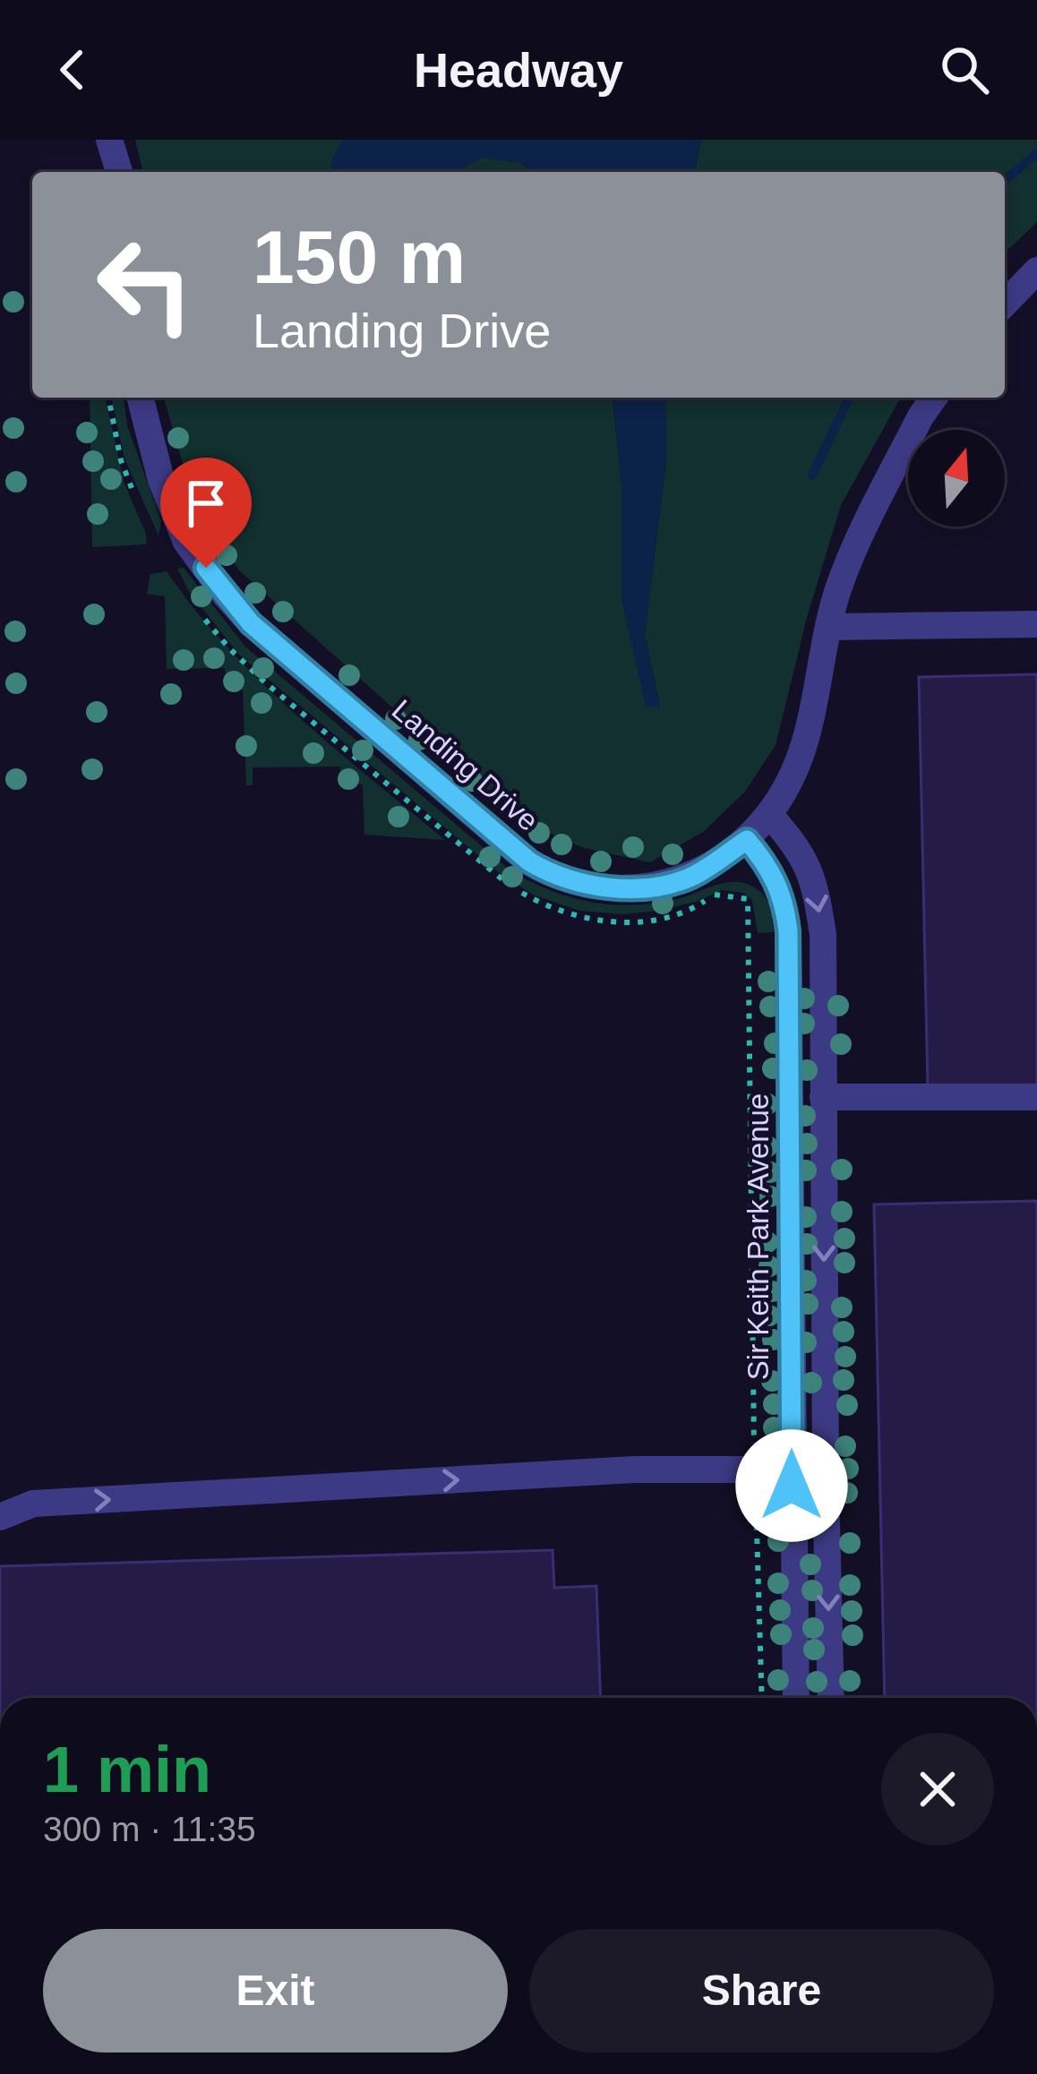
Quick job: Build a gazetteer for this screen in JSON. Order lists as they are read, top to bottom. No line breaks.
{"streets":{"street":["Landing Drive","Sir Keith Park Avenue"]},"crossings":[["Landing Drive","Sir Keith Park Avenue"]],"north":"top","page":{"header":"Headway","turn":["150 m","Landing Drive"],"heading":["1 min","300 m · 11:35"],"buttons":["Exit","Share"]}}
